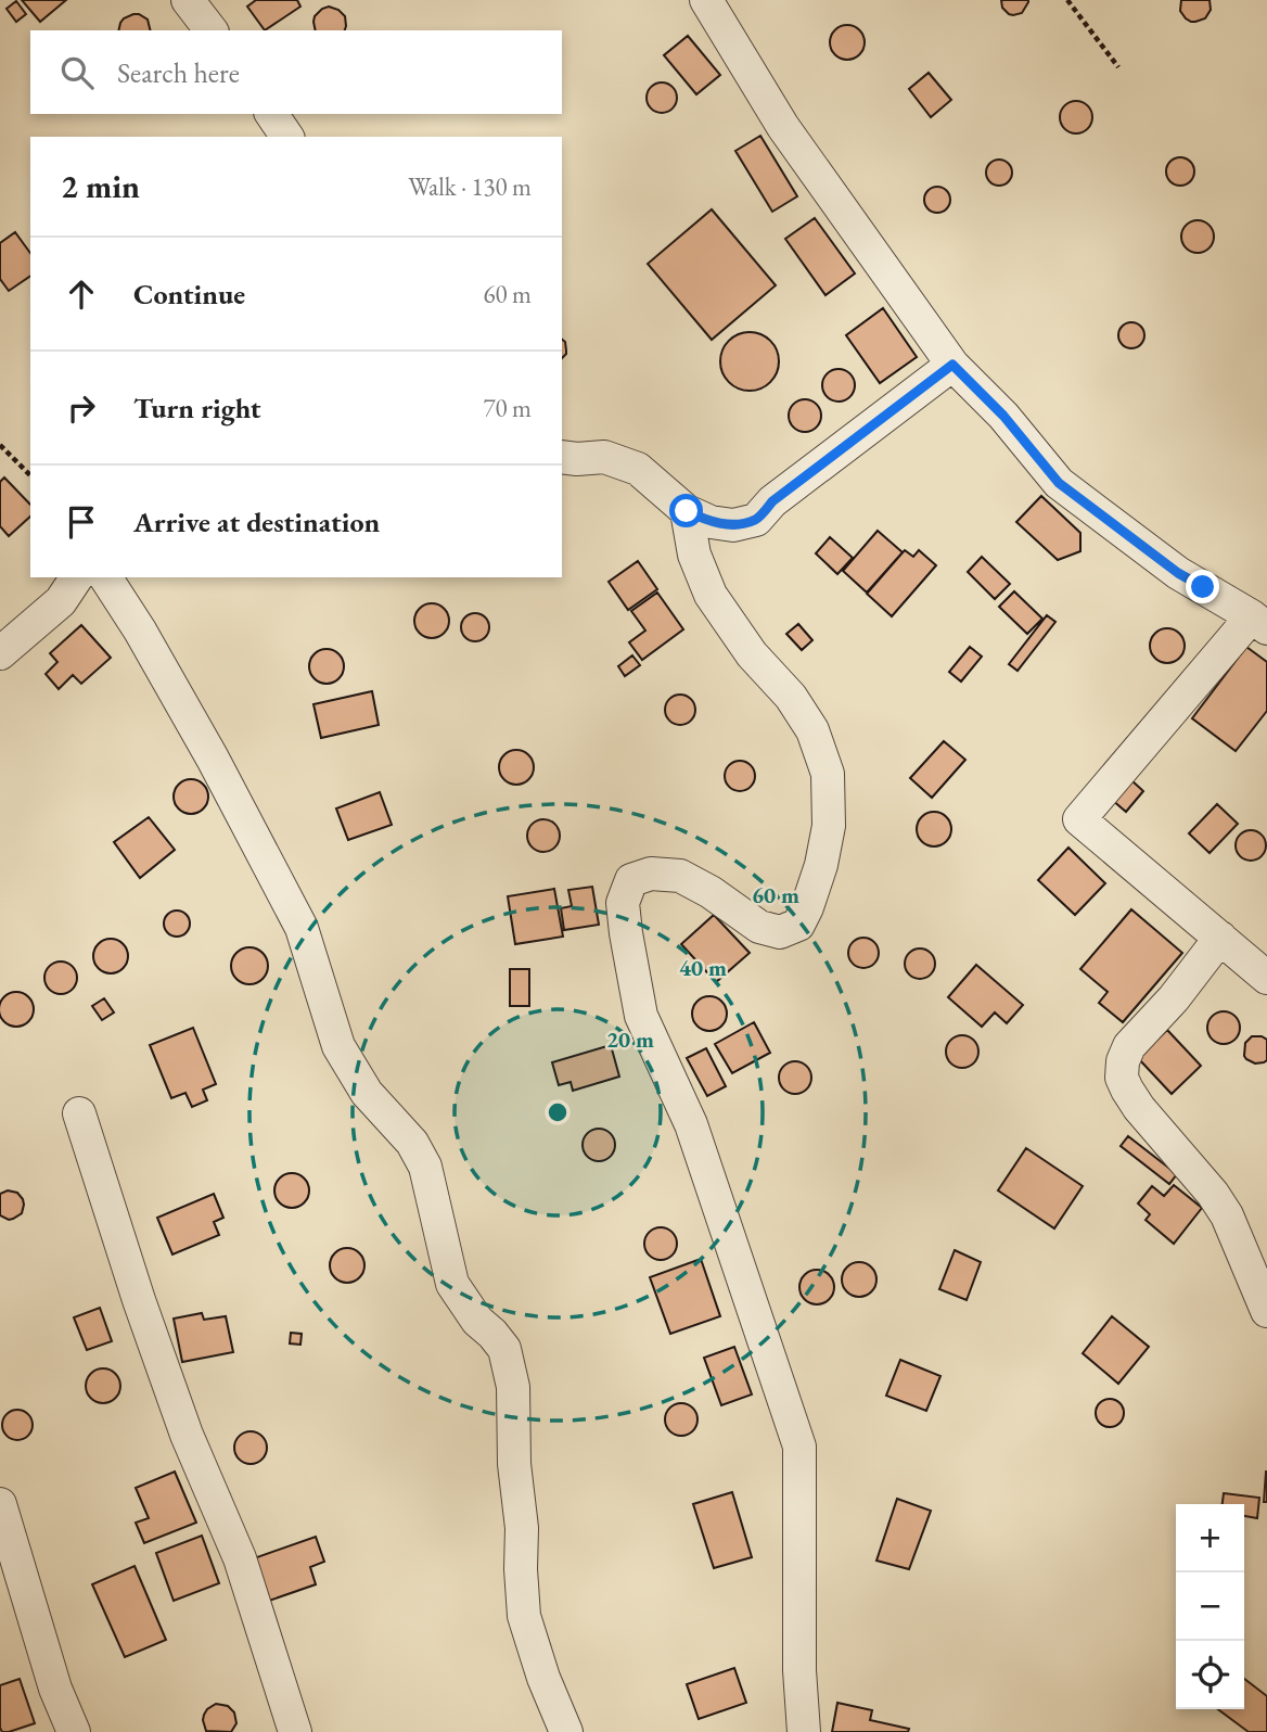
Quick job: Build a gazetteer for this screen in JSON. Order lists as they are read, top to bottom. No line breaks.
{"page":{"search":"Search here","heading":["2 min","Walk · 130 m"],"list":[["Continue","60 m"],["Turn right","70 m"],"Arrive at destination"],"map_buttons":["+","−"]},"rings":["60 m","40 m","20 m"]}
